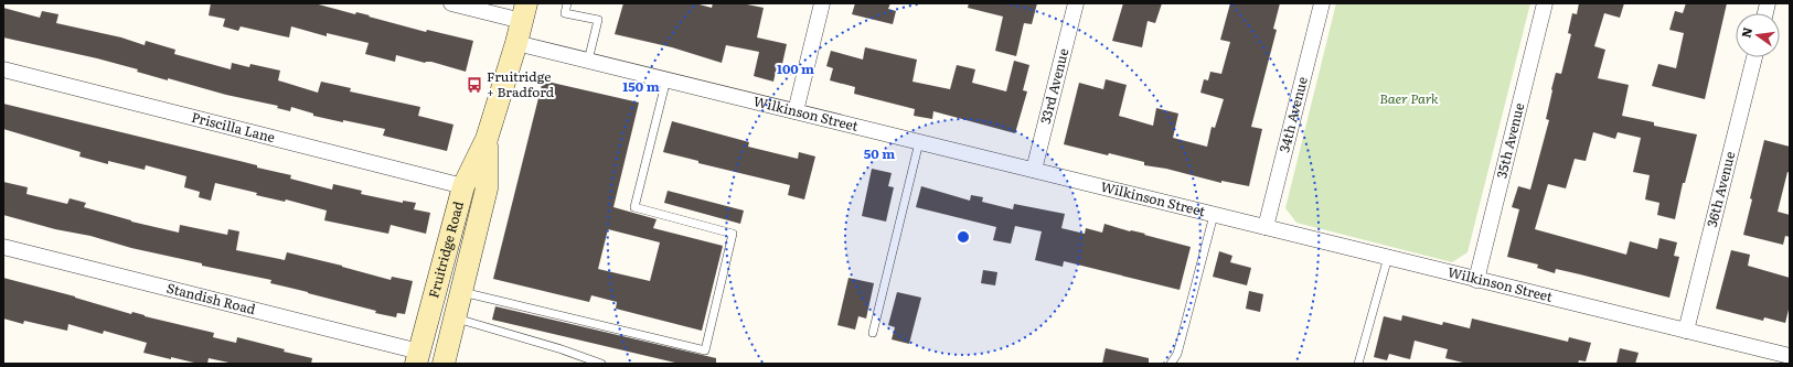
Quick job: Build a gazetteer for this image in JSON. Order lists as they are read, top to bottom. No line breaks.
{"streets":{"main road":["Fruitridge Road"],"street":["33rd Avenue","Wilkinson Street","34th Avenue","Priscilla Lane","35th Avenue","36th Avenue","Standish Road"]},"crossings":[["33rd Avenue","Wilkinson Street"],["Wilkinson Street","34th Avenue"],["Wilkinson Street","35th Avenue"],["Wilkinson Street","36th Avenue"],["Wilkinson Street","Fruitridge Road"],["Priscilla Lane","Fruitridge Road"],["Fruitridge Road","Standish Road"]],"parks":["Baer Park"],"places":{"bus stop":["Fruitridge + Bradford"]},"north":"left","rings":["100 m","150 m","50 m"]}
